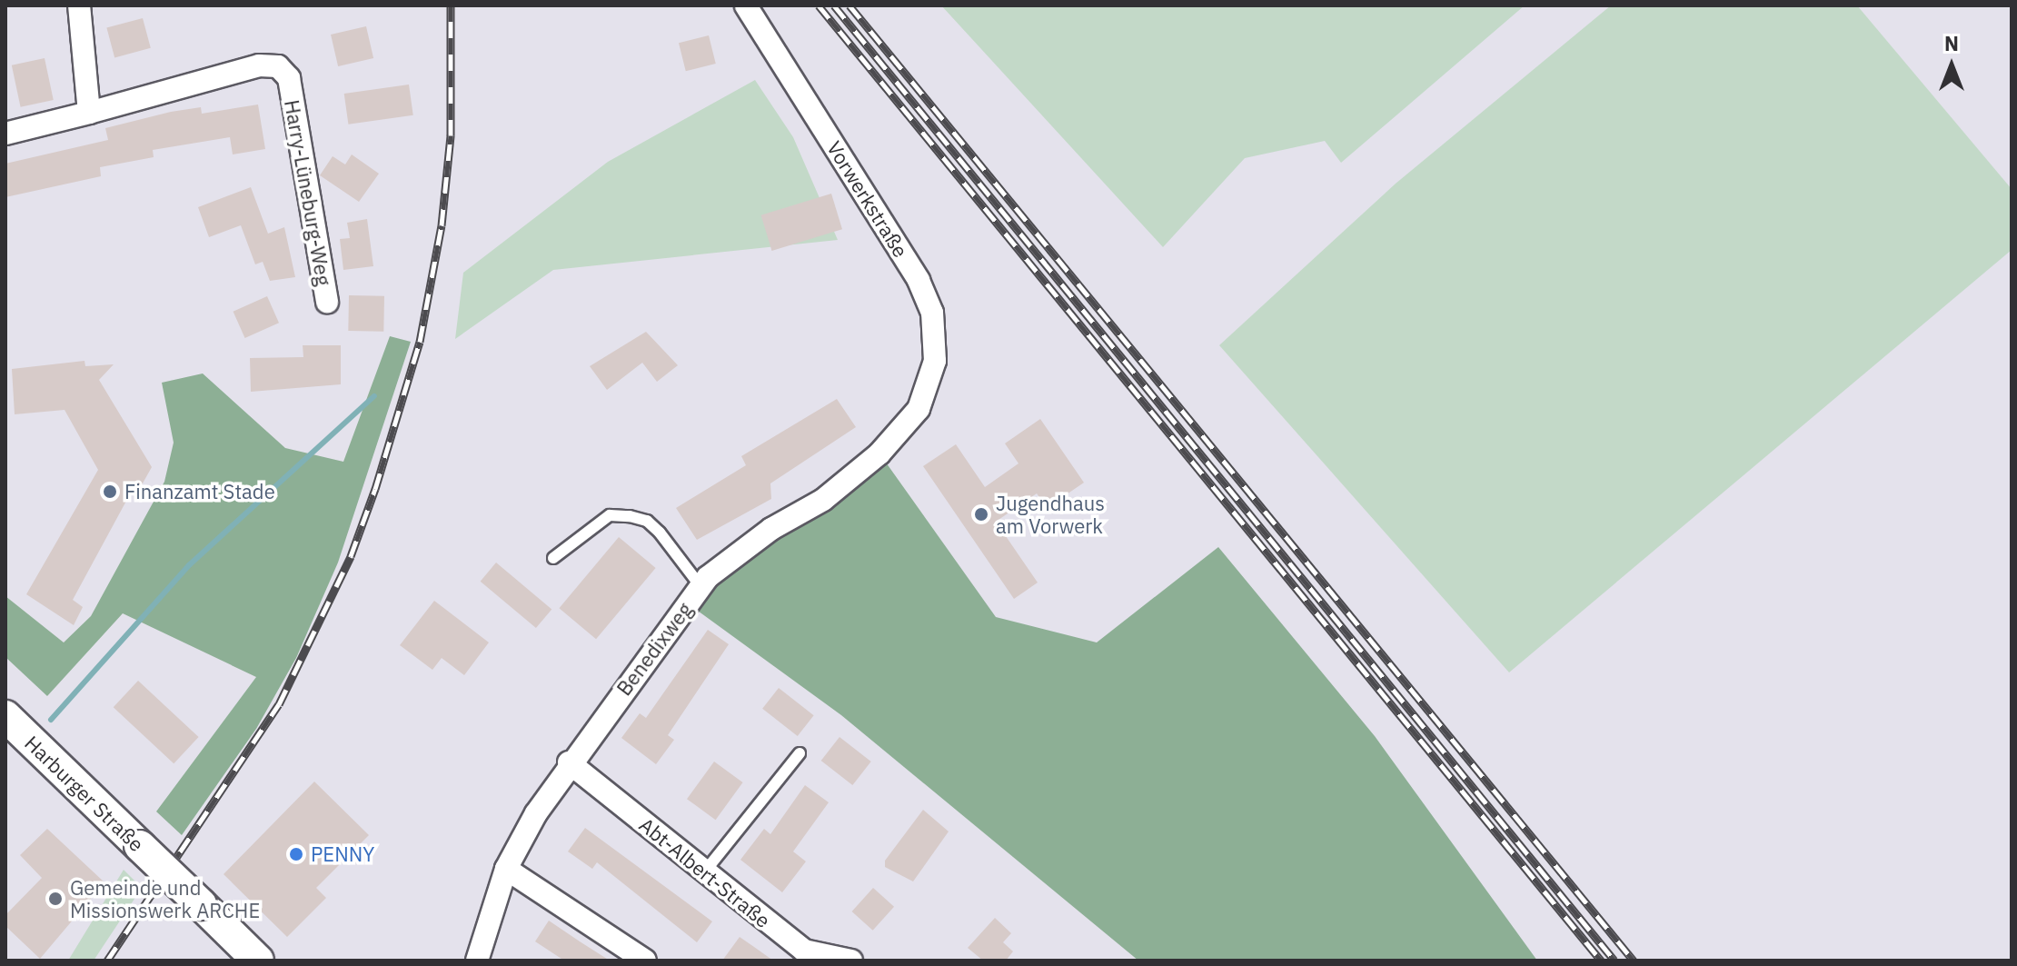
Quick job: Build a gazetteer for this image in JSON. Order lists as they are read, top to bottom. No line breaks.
{"streets":{"main road":["Harburger Straße"],"street":["Harry-Lüneburg-Weg","Vorwerkstraße","Benedixweg","Abt-Albert-Straße"]},"crossings":[["Vorwerkstraße","Benedixweg"],["Benedixweg","Abt-Albert-Straße"]],"places":["Finanzamt Stade","Jugendhaus am Vorwerk","PENNY","Gemeinde und Missionswerk ARCHE"],"north":"top"}
